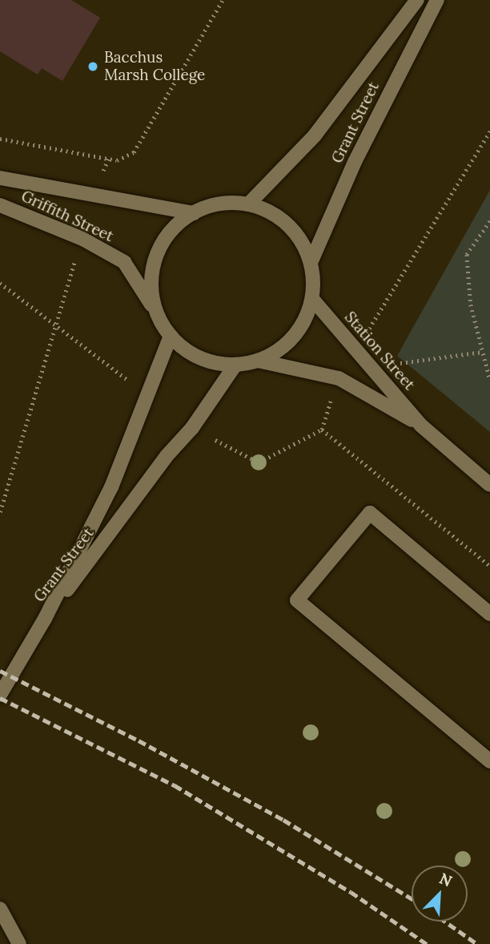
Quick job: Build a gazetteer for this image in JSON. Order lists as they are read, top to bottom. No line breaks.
{"streets":{"main road":["Grant Street","Griffith Street","Station Street"]},"crossings":[["Grant Street","Griffith Street"],["Grant Street","Station Street"],["Griffith Street","Station Street"]],"places":["Bacchus Marsh College"],"north":"top right"}
